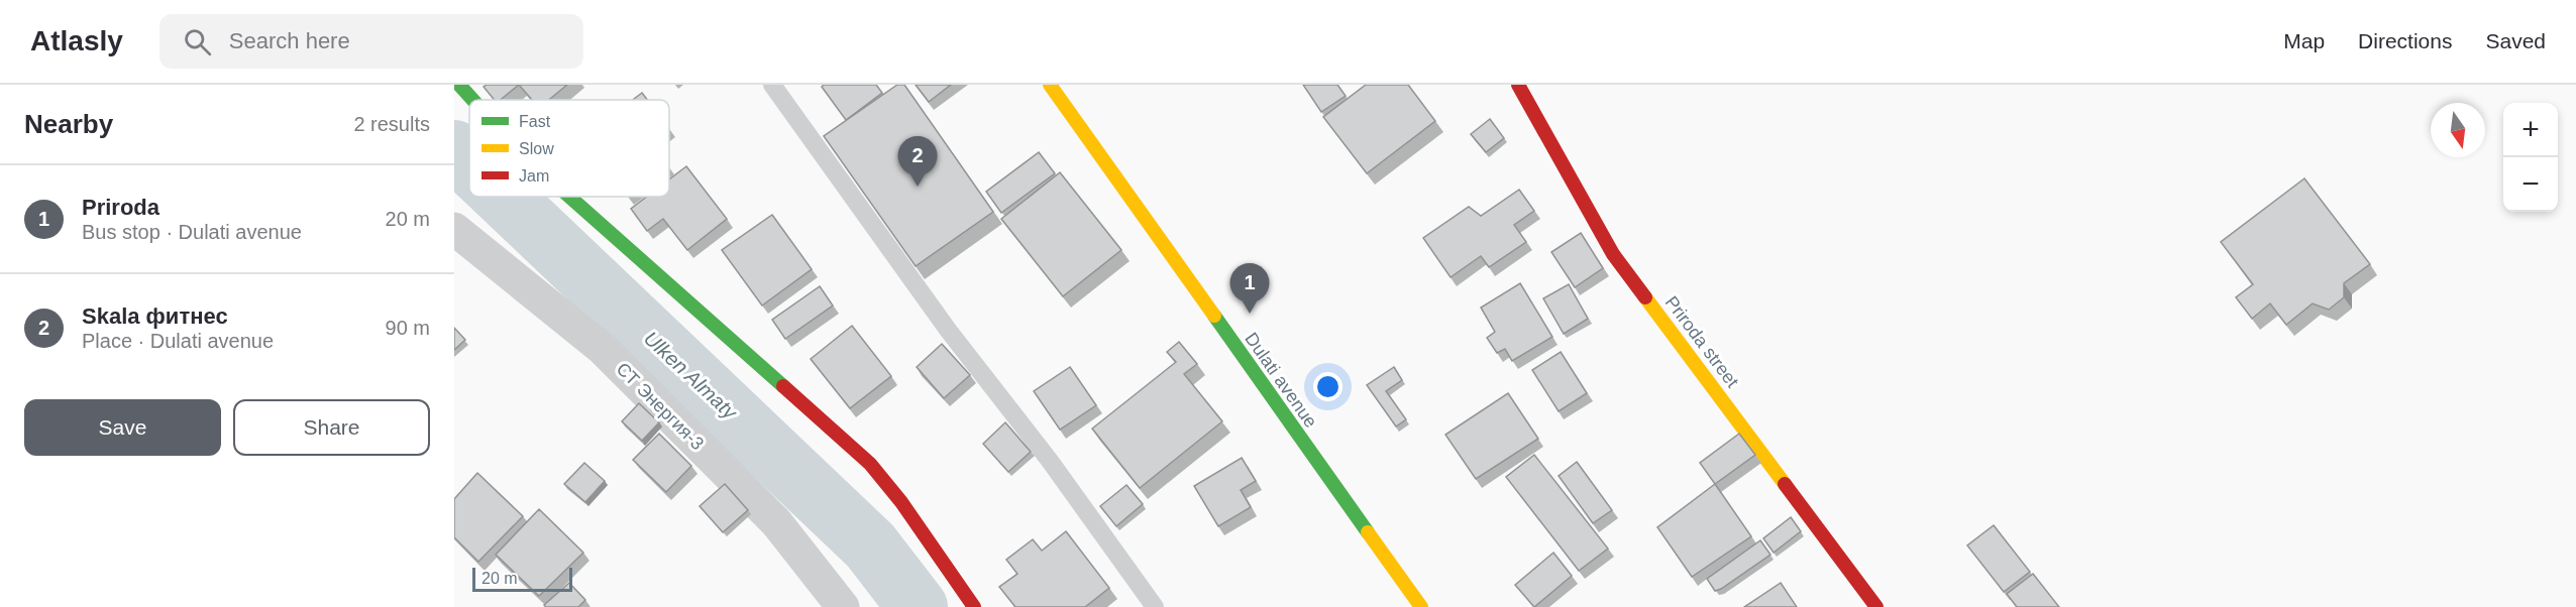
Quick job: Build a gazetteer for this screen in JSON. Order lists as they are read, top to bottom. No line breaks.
{"streets":{"street":["Priroda street","Dulati avenue","СТ Энергия-3"]},"water":["Ulken Almaty"],"legend":["Fast","Slow","Jam"],"scale_bar":"20 m","north":"bottom","page":{"header":"Atlasly","search":"Search here","nav":["Map","Directions","Saved"],"heading":["Nearby","2 results"],"map_buttons":["+","−"],"pins":["2","1"],"list":[{"mark":"1","name":"Priroda","note":"Bus stop · Dulati avenue","value":"20 m"},{"mark":"2","name":"Skala фитнес","note":"Place · Dulati avenue","value":"90 m"}],"buttons":["Save","Share"],"scale":"20 m"}}
